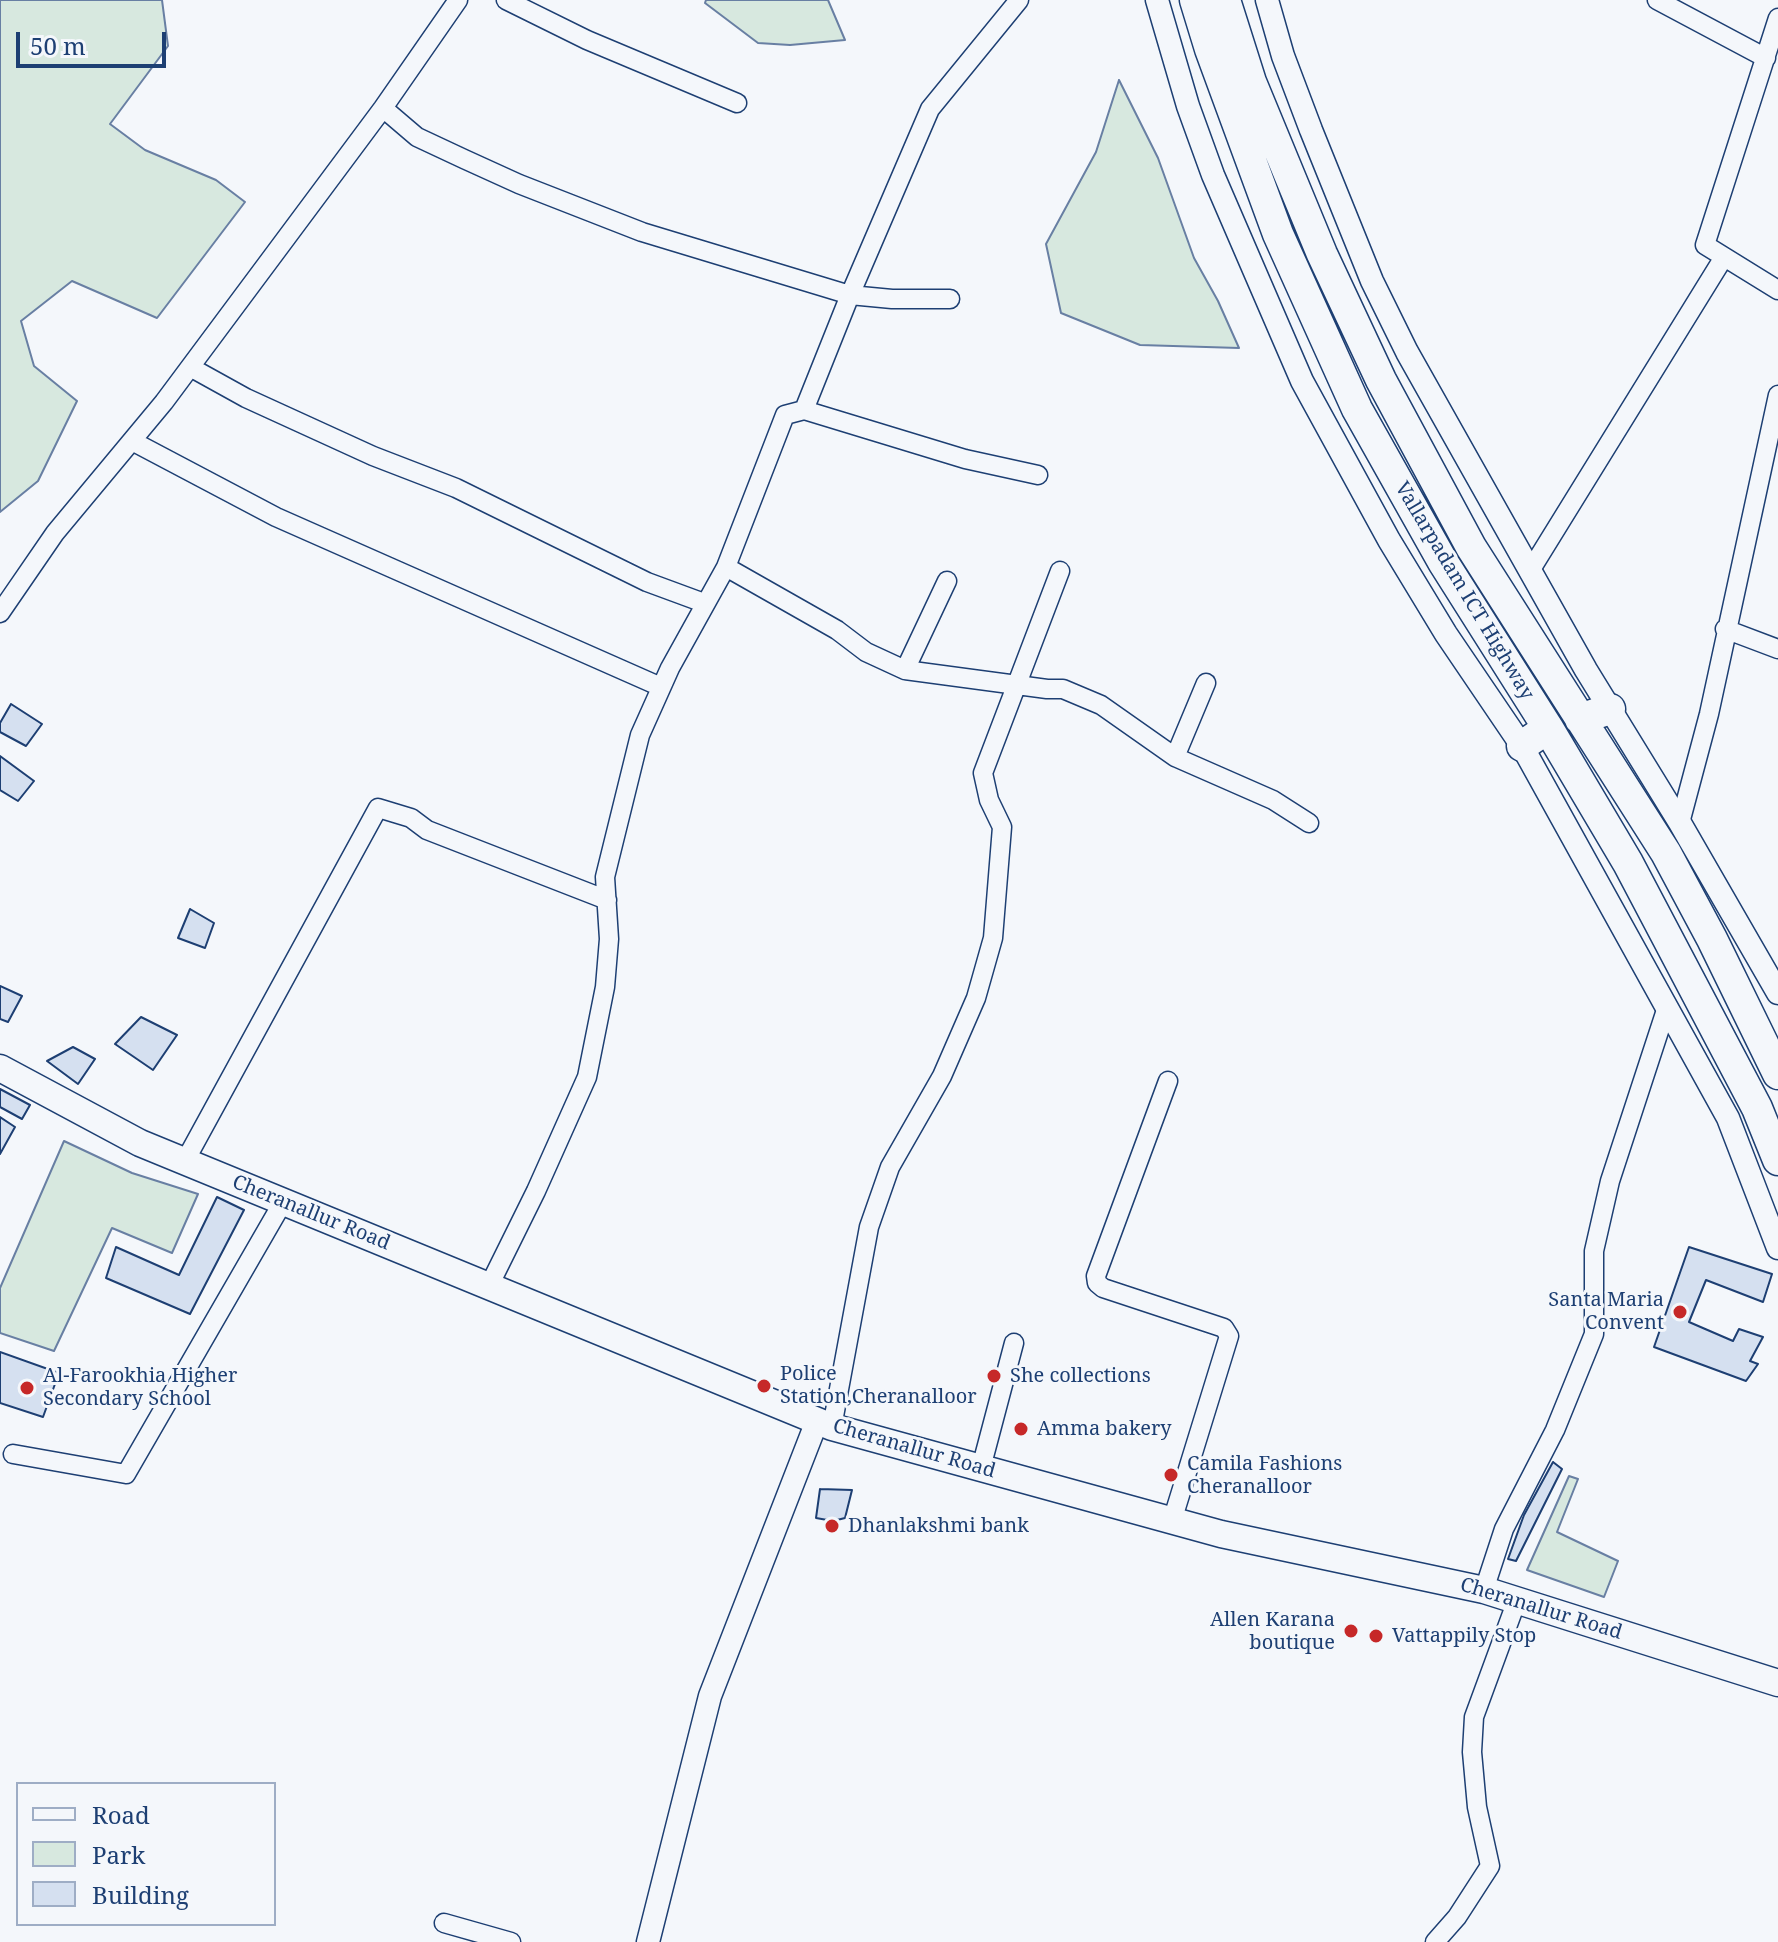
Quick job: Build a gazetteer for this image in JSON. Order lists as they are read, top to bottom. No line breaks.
{"streets":{"highway":["Vallarpadam ICT Highway"],"main road":["Cheranallur Road"]},"places":["Santa Maria Convent","She collections","Police Station,Cheranalloor","Al-Farookhia Higher Secondary School","Amma bakery","Camila Fashions Cheranalloor","Dhanlakshmi bank","Allen Karana boutique","Vattappily Stop"],"legend":["Road","Park","Building"],"scale_bar":"50 m"}
